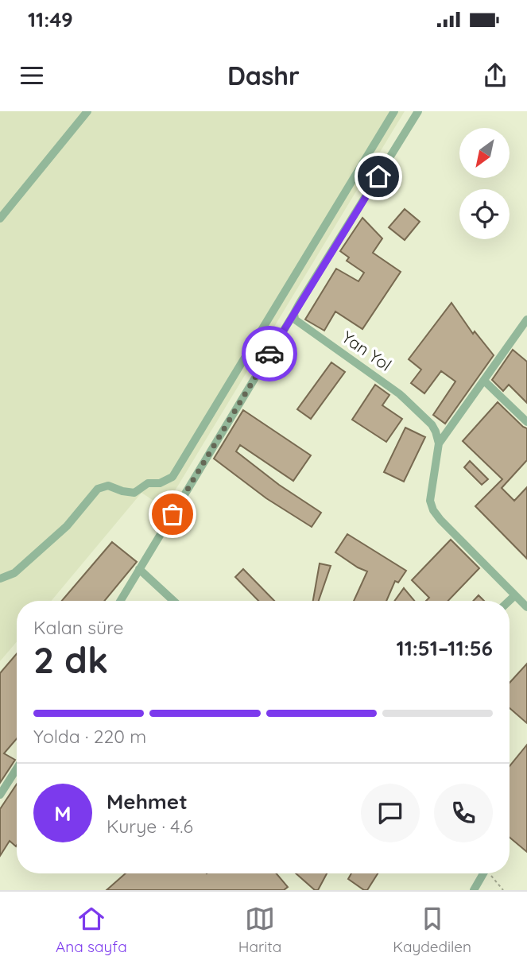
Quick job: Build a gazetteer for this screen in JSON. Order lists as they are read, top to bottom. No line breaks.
{"streets":{"street":["Yan Yol"]},"north":"bottom left","page":{"status":"11:49","header":"Dashr","heading":["2 dk","Kalan süre","11:51–11:56"],"panel":["Mehmet","Kurye · 4.6"],"bar":"Yolda · 220 m","round":"M","tabs":["Ana sayfa","Harita","Kaydedilen"]}}
